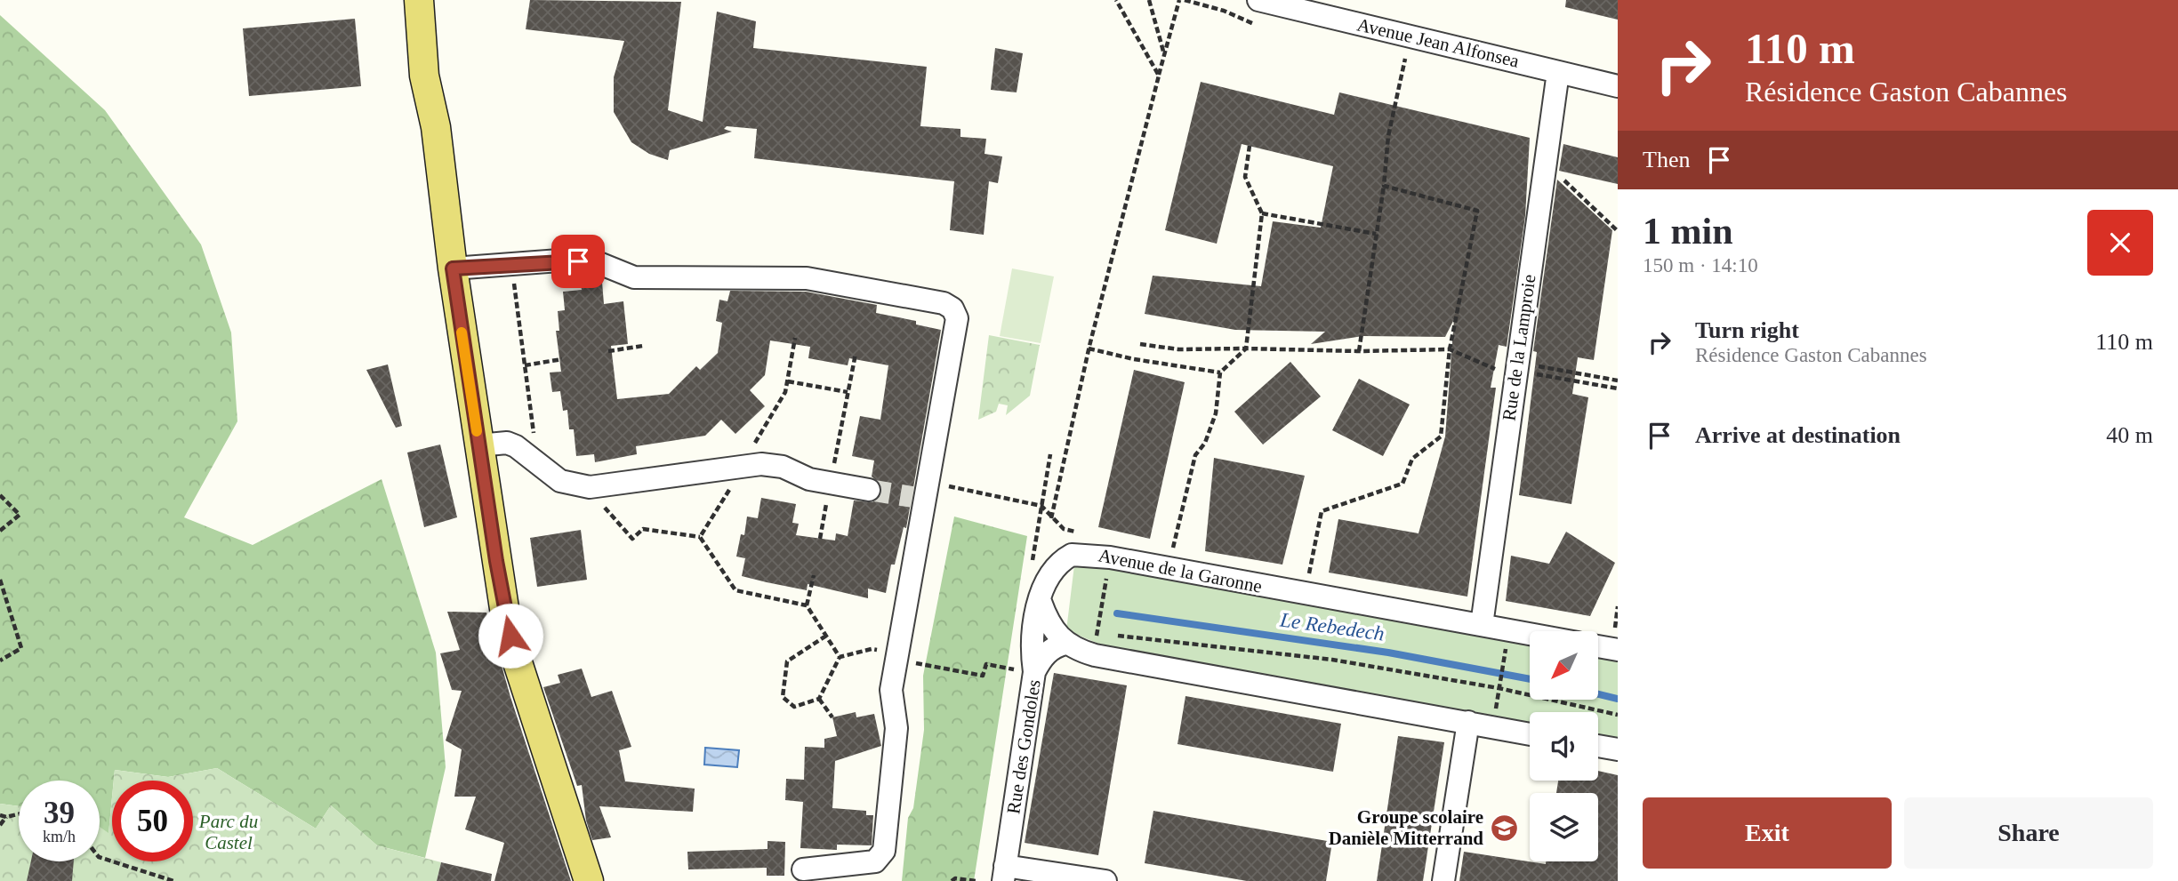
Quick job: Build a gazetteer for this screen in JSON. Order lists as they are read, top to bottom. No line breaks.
{"streets":{"street":["Avenue Jean Alfonsea","Rue de la Lamproie","Avenue de la Garonne","Rue des Gondoles"]},"crossings":[["Avenue Jean Alfonsea","Rue de la Lamproie"],["Rue de la Lamproie","Avenue de la Garonne"],["Avenue de la Garonne","Rue des Gondoles"]],"water":["Le Rebedech"],"parks":["Parc du Castel"],"places":{"school or university":["Groupe scolaire Danièle Mitterrand"]},"north":"bottom left","page":{"turn":["110 m","Résidence Gaston Cabannes"],"then":"Then","heading":["1 min","150 m · 14:10"],"list":[{"name":"Turn right","note":"Résidence Gaston Cabannes","value":"110 m"},{"name":"Arrive at destination","value":"40 m"}],"speed":"39 km/h","limit":"50","buttons":["Exit","Share"]}}
